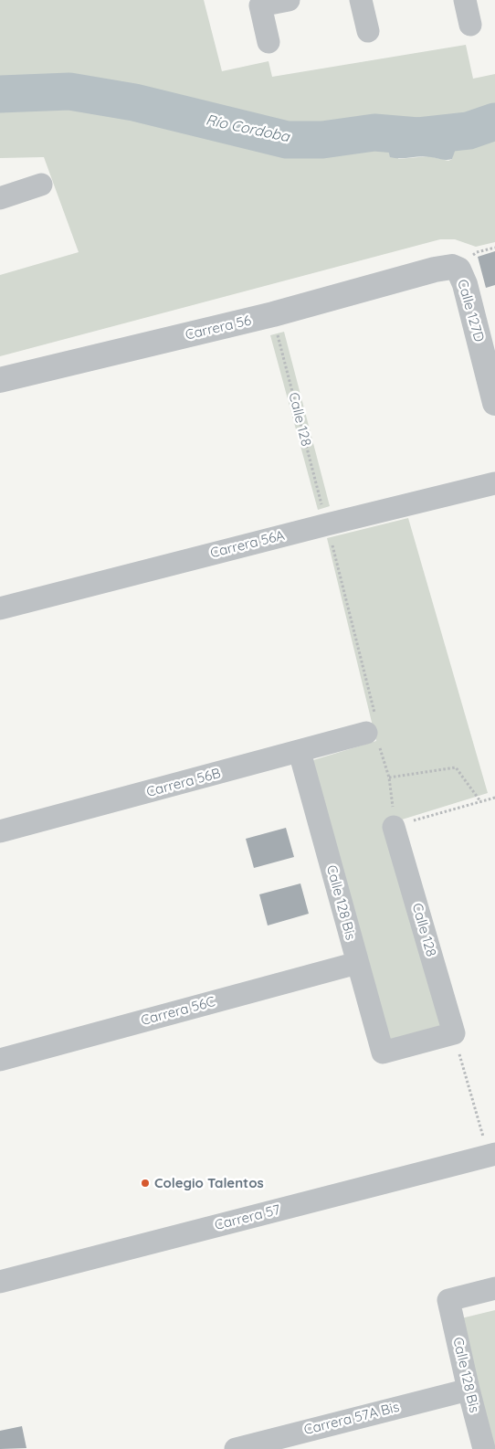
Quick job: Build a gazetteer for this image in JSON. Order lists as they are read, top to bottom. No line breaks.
{"streets":{"street":["Calle 127D","Carrera 56","Calle 128","Carrera 56A","Carrera 56B","Calle 128 Bis","Carrera 56C","Carrera 57","Carrera 57A Bis"]},"crossings":[["Calle 127D","Carrera 56"],["Carrera 56","Calle 128"],["Calle 128","Carrera 56A"],["Calle 128","Carrera 56B"],["Calle 128","Calle 128 Bis"],["Carrera 56B","Calle 128 Bis"],["Calle 128 Bis","Carrera 56C"],["Calle 128 Bis","Carrera 57A Bis"]],"water":["Río Cordoba"],"places":["Colegio Talentos"]}
